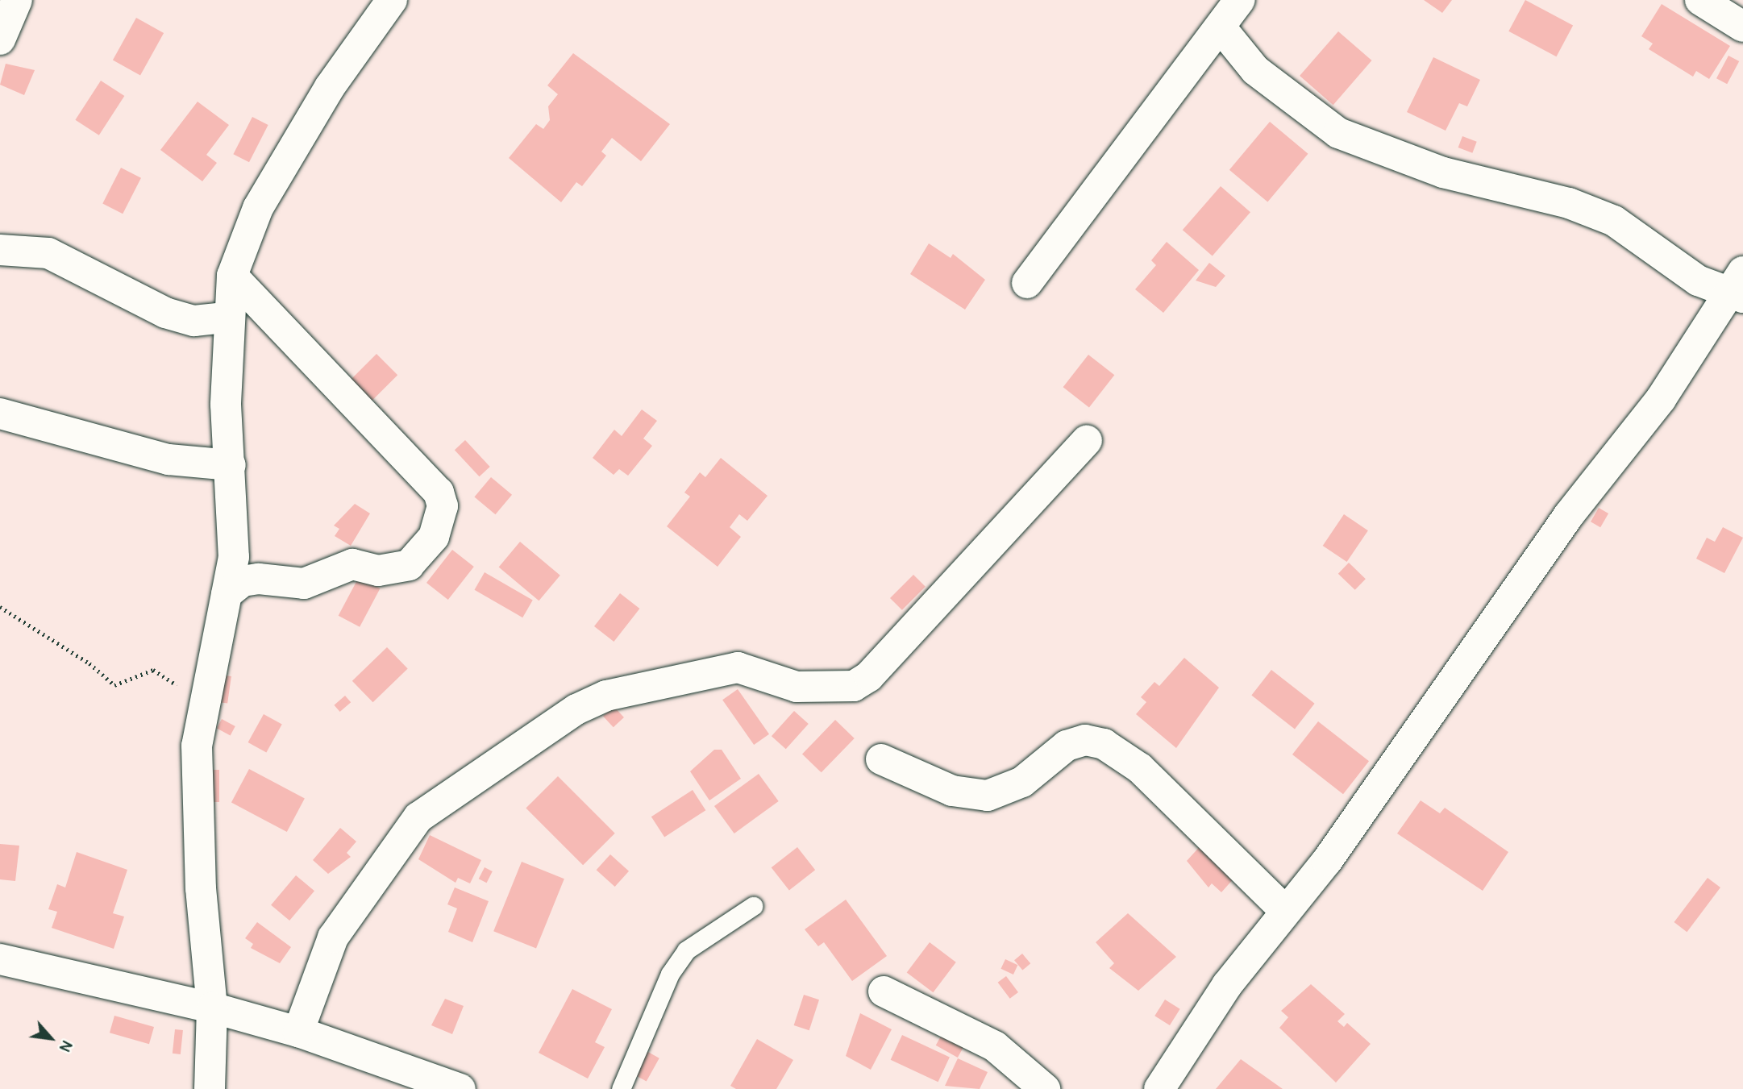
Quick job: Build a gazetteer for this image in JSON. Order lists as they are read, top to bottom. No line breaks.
{"north":"bottom right"}
